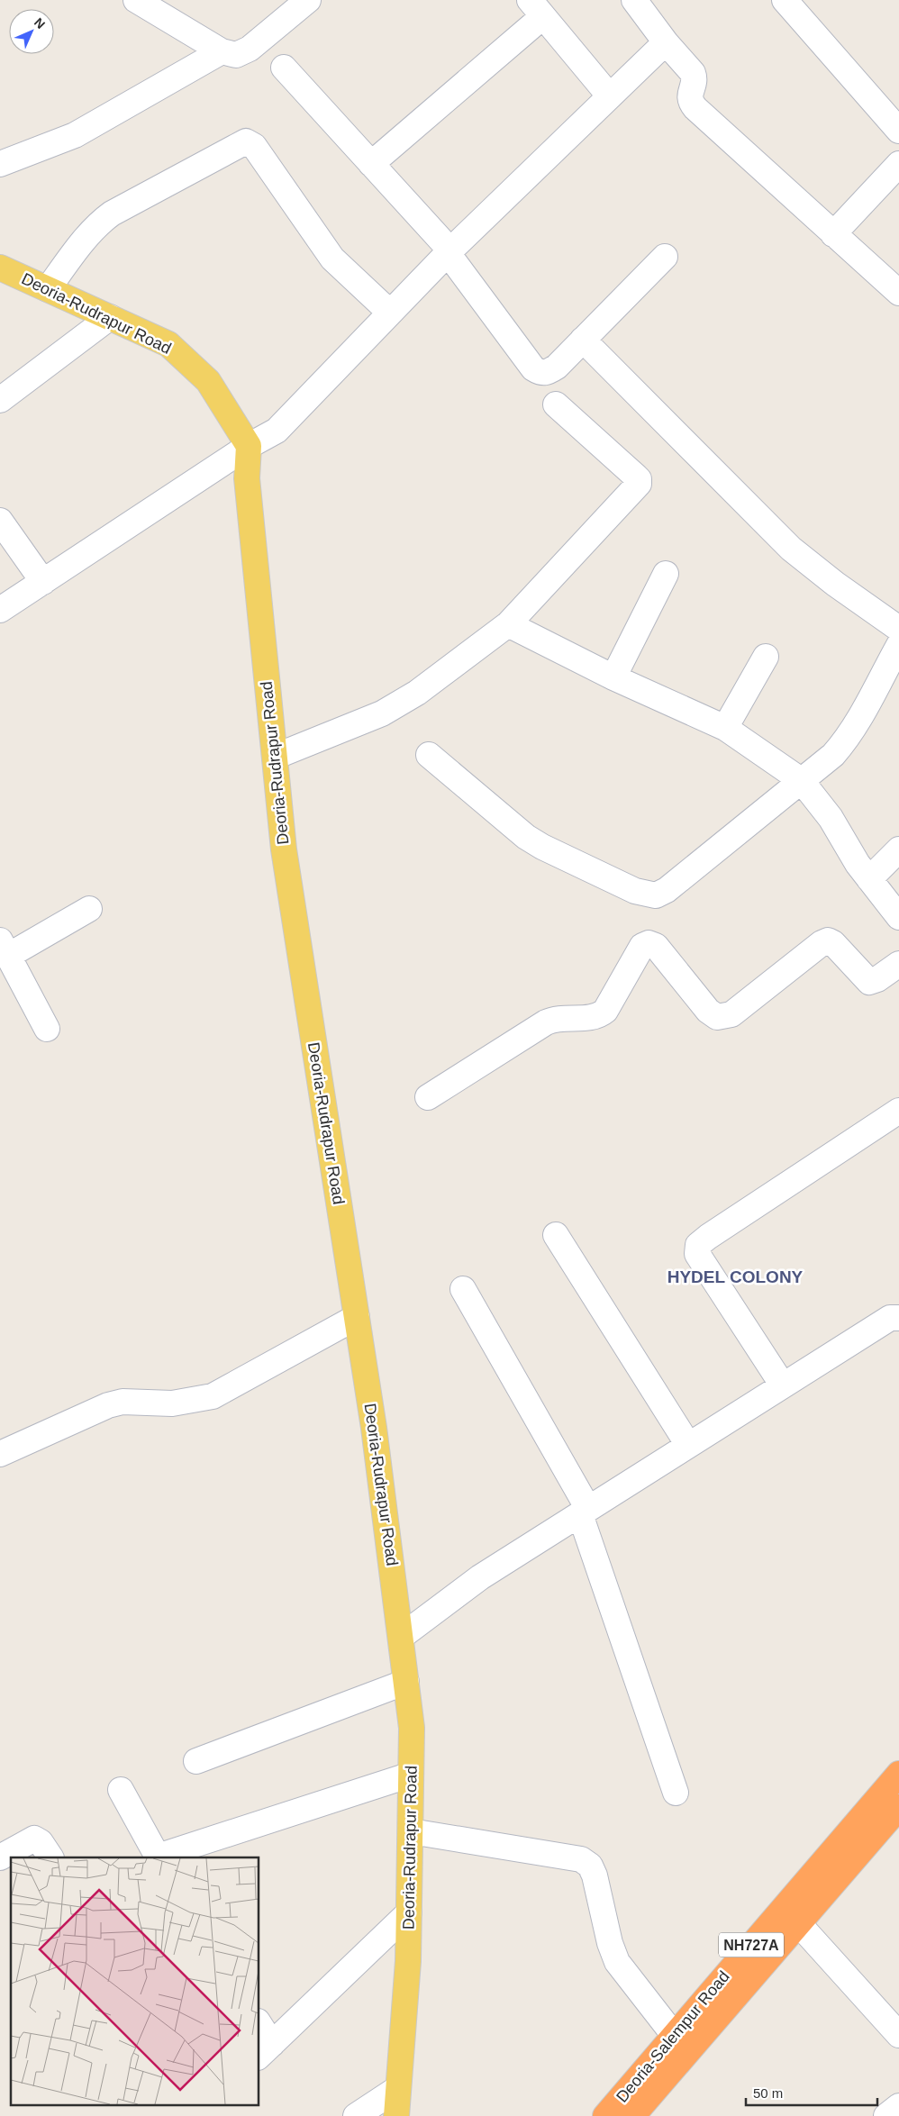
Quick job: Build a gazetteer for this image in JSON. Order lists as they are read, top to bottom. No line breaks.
{"streets":{"highway":["NH727A","Deoria-Salempur Road"],"main road":["Deoria-Rudrapur Road"]},"districts":["HYDEL COLONY"],"scale_bar":"50 m","north":"top right"}
